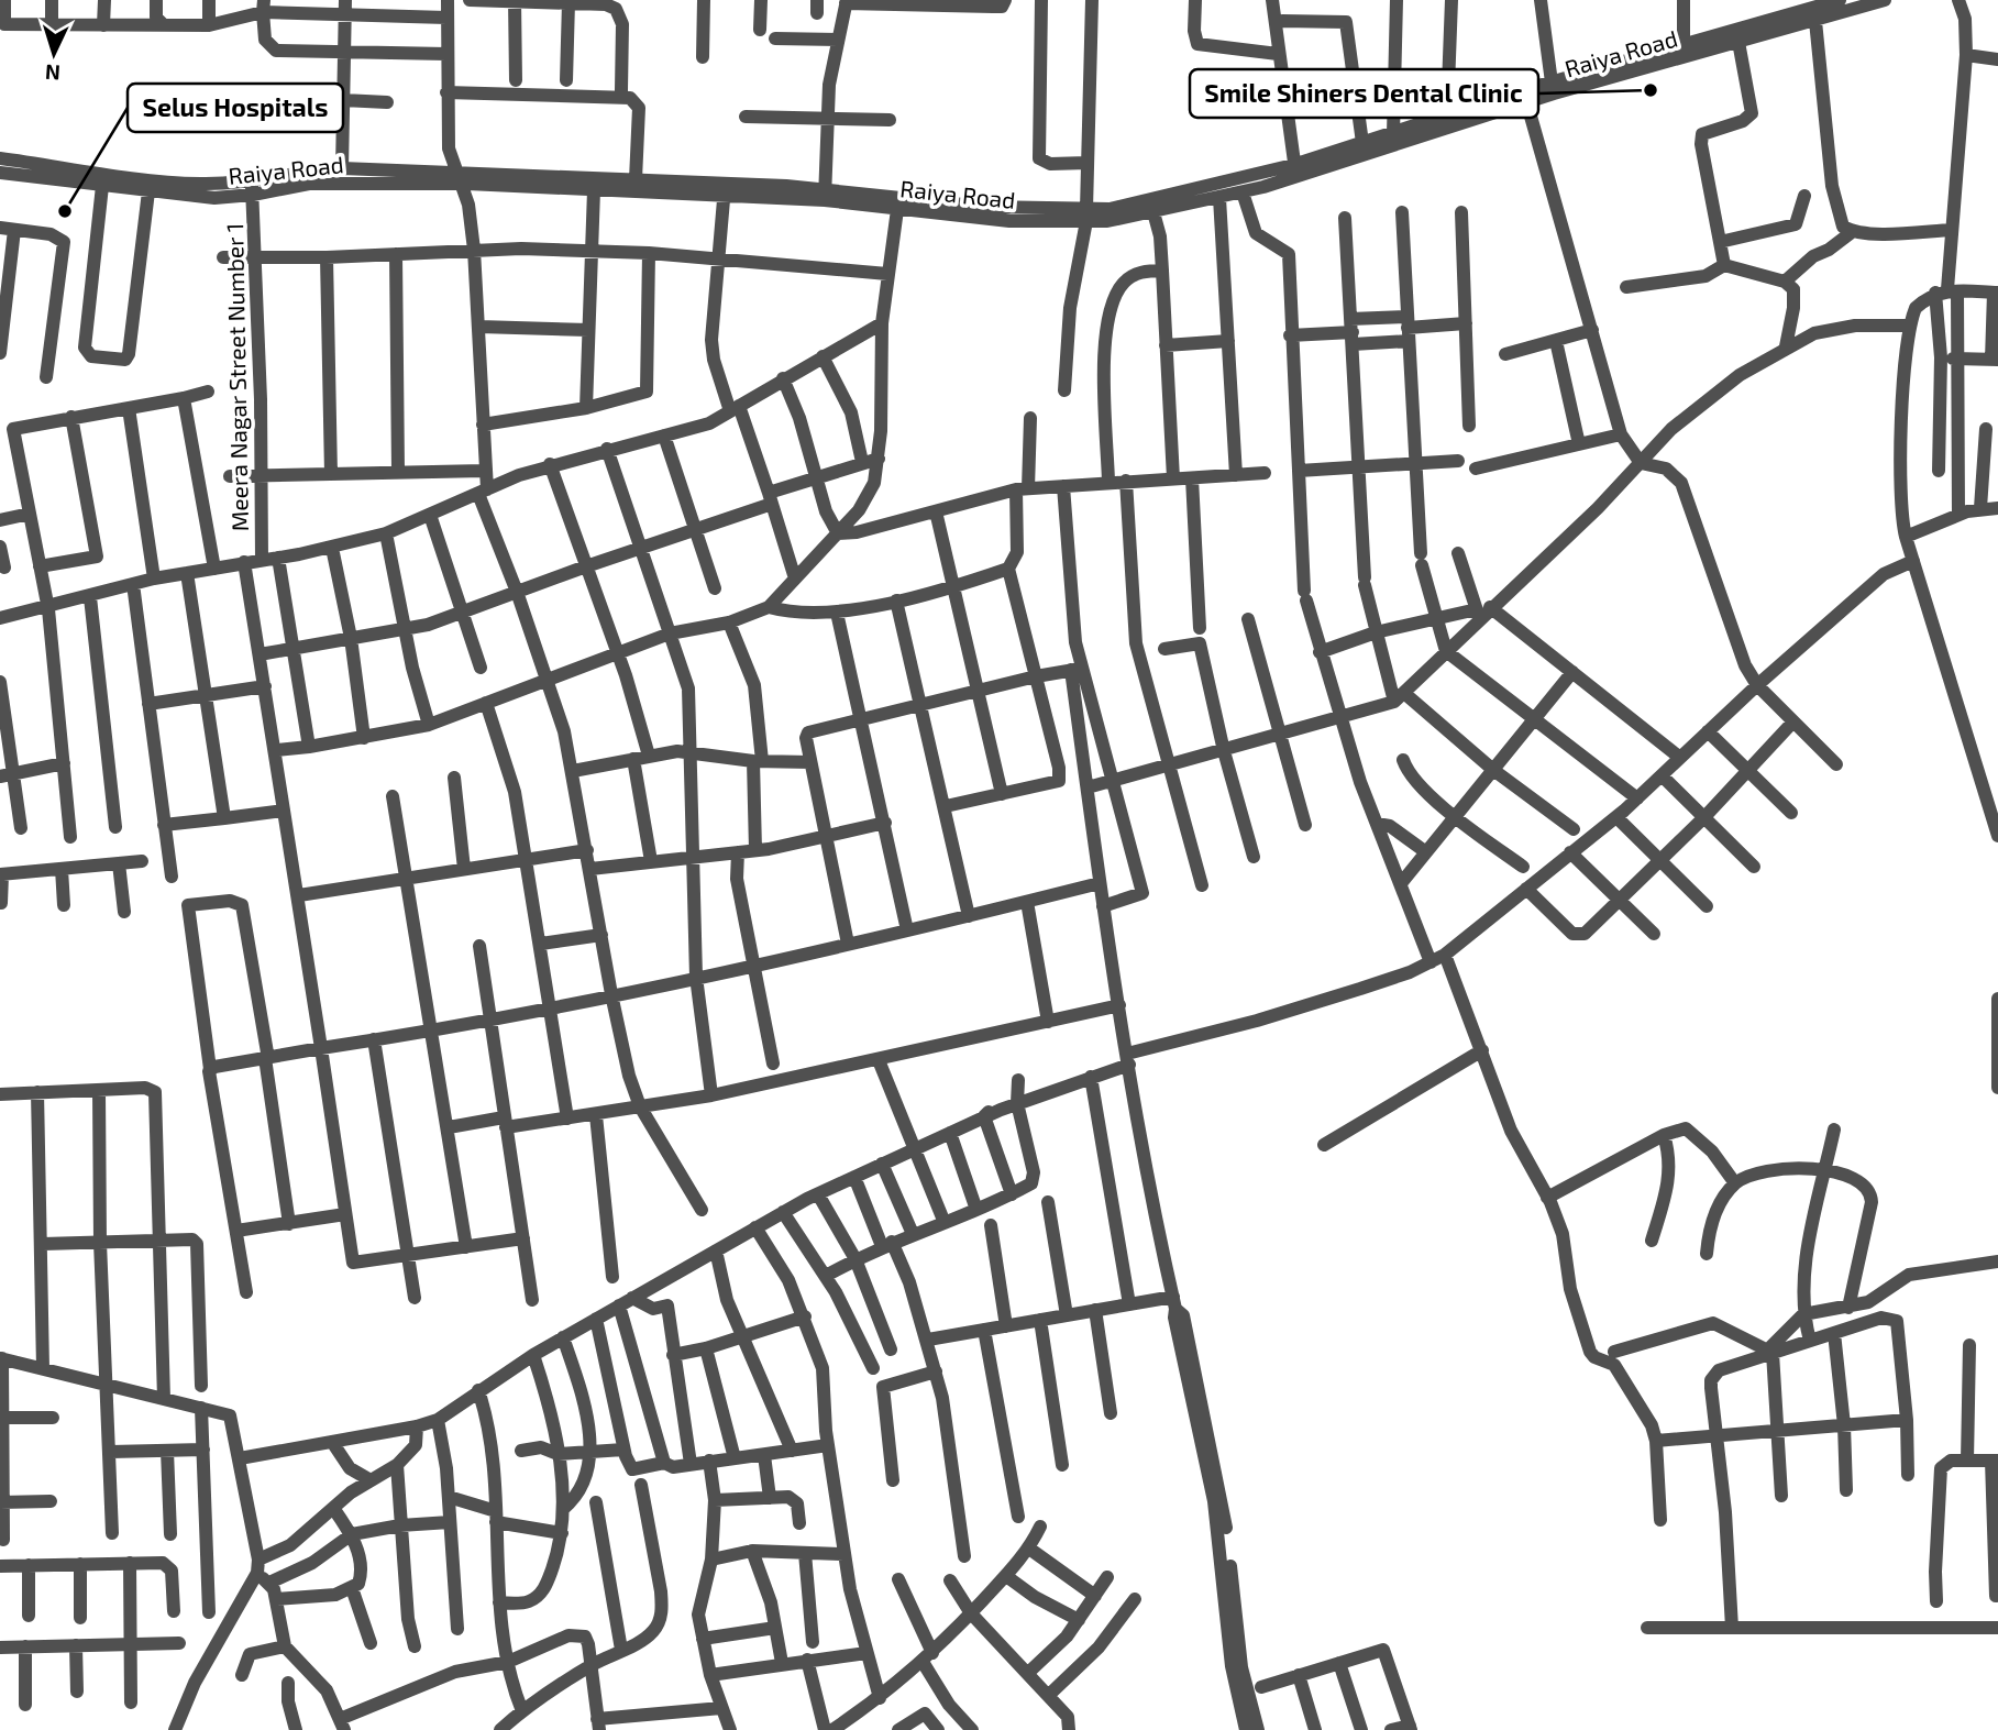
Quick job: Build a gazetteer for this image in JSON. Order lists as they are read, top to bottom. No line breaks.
{"streets":{"street":["Raiya Road","Meera Nagar Street Number 1"]},"crossings":[["Raiya Road","Meera Nagar Street Number 1"]],"places":["Smile Shiners Dental Clinic","Selus Hospitals"],"north":"bottom"}
